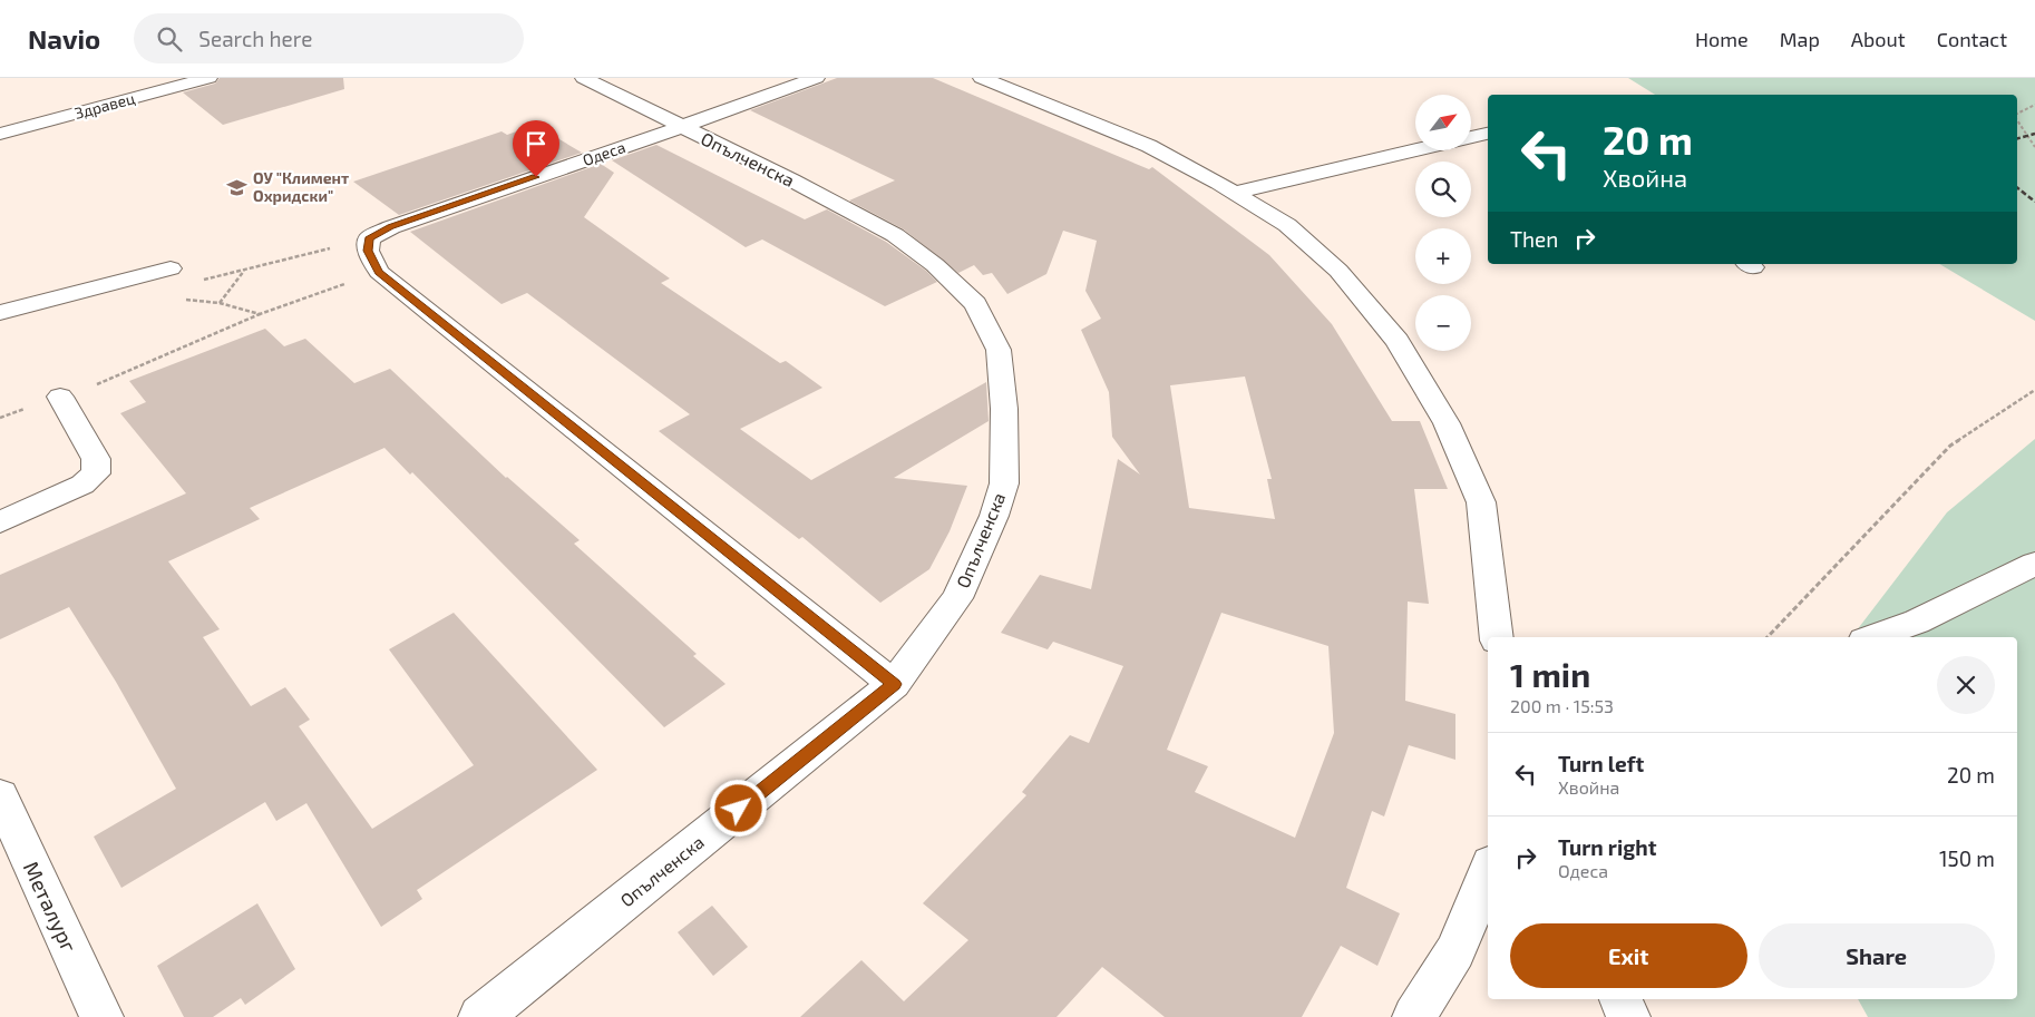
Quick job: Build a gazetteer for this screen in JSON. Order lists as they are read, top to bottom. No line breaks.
{"streets":{"street":["Здравец","Одеса","Опълченска","Металург"]},"crossings":[["Одеса","Опълченска"]],"places":{"school or university":["ОУ \"Климент Охридски\""]},"north":"top right","page":{"header":"Navio","search":"Search here","nav":["Home","Map","About","Contact"],"map_buttons":["+","−"],"turn":["20 m","Хвойна"],"then":"Then","heading":["1 min","200 m · 15:53"],"list":[{"name":"Turn left","note":"Хвойна","value":"20 m"},{"name":"Turn right","note":"Одеса","value":"150 m"}],"buttons":["Exit","Share"]}}
